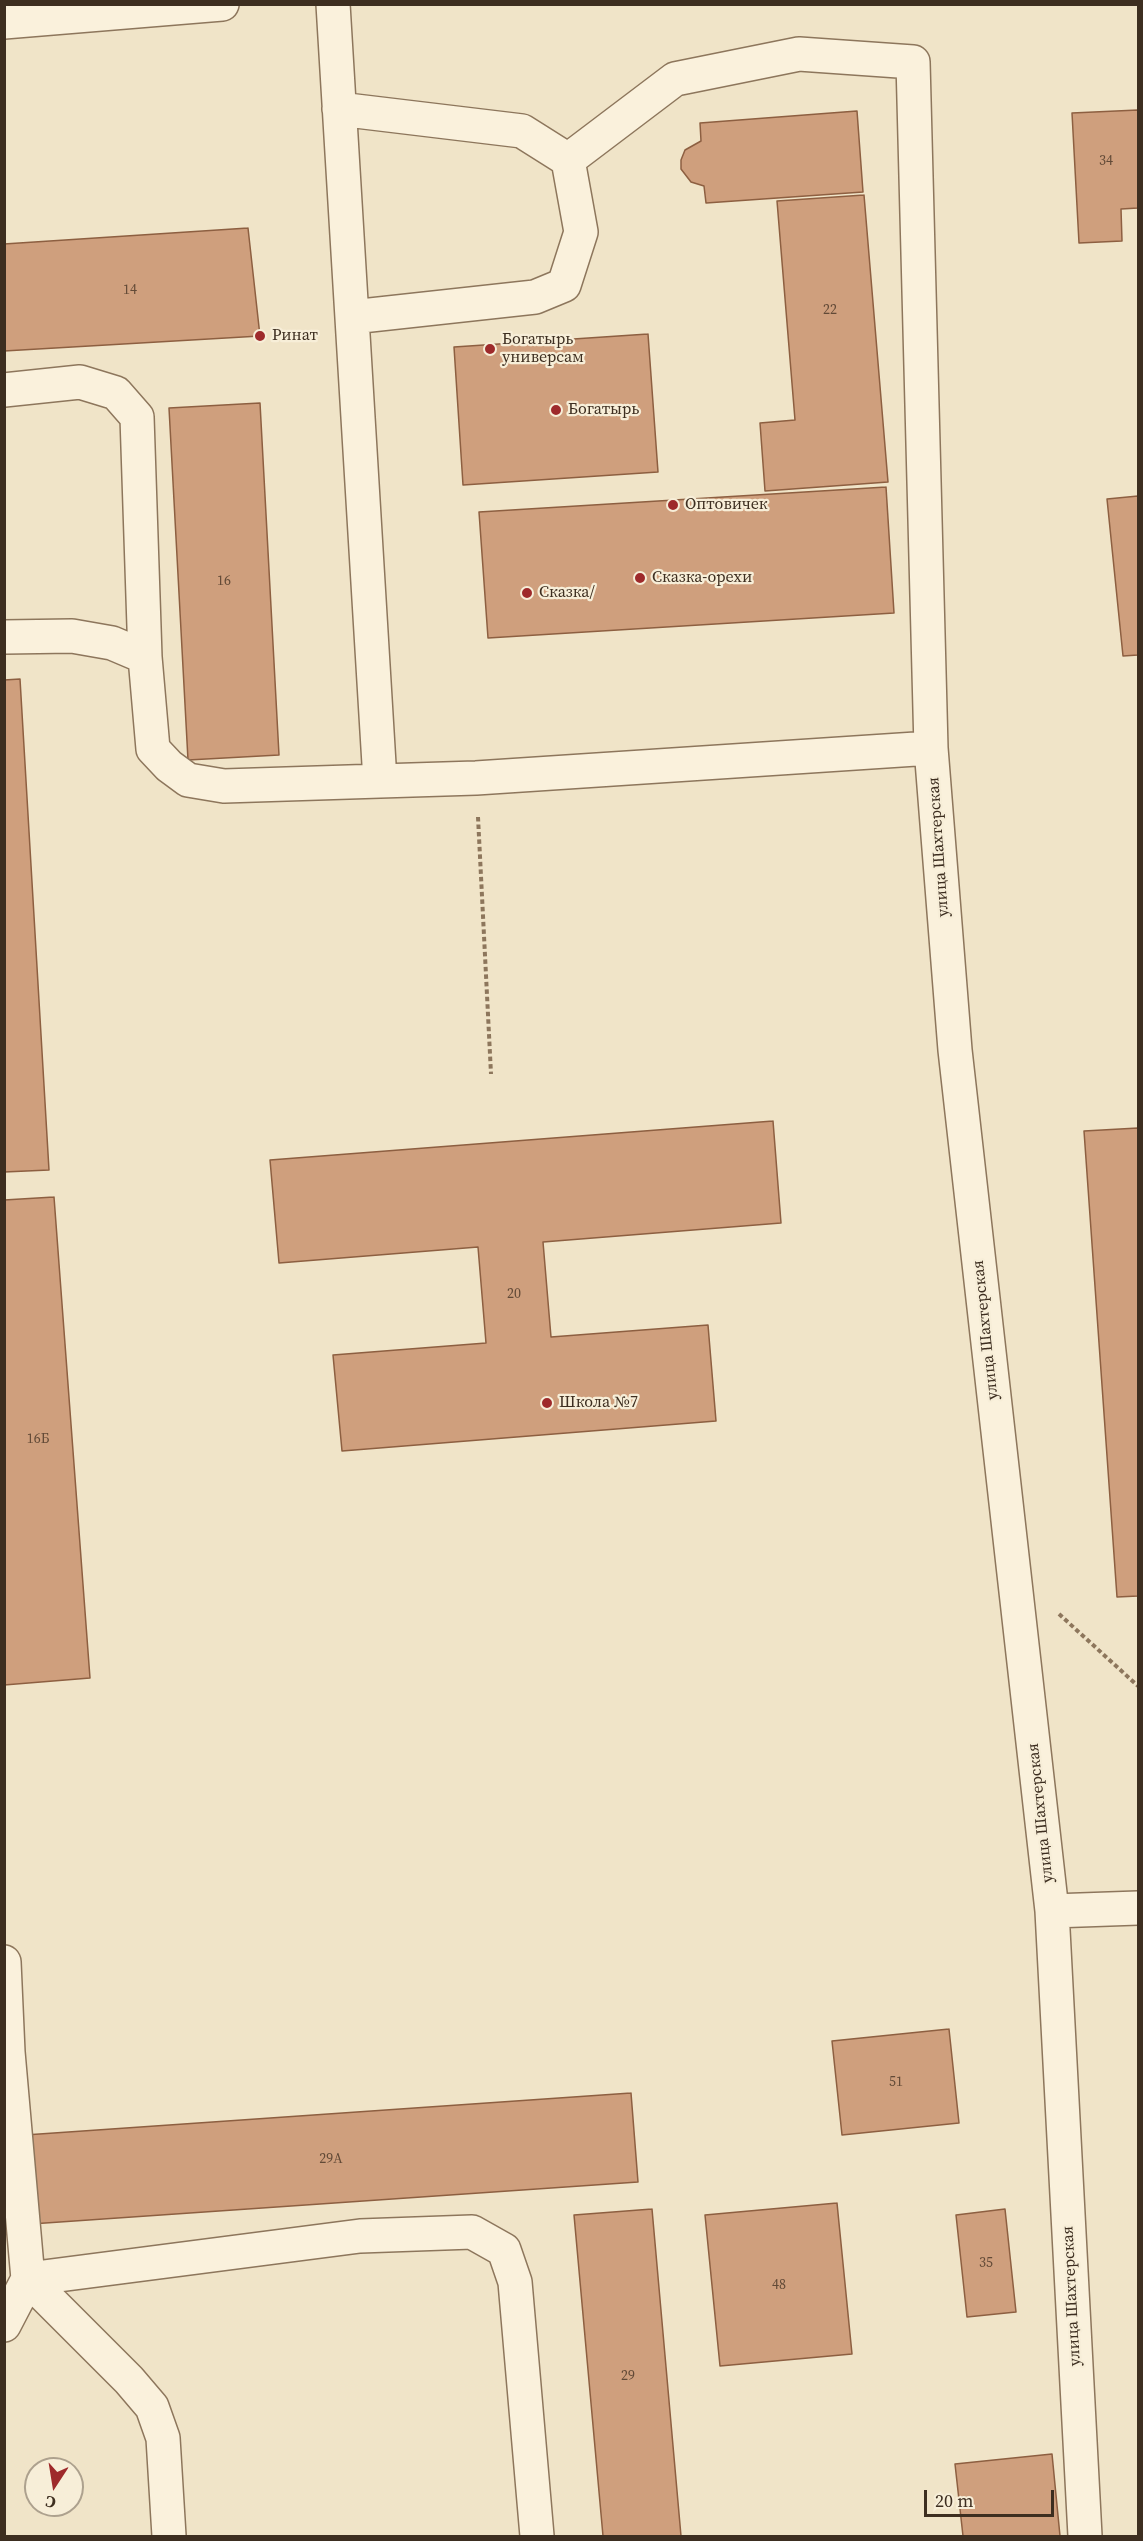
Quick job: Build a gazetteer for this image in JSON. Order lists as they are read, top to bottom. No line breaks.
{"streets":{"street":["улица Шахтерская"]},"places":["Ринат","Богатырь универсам","Богатырь","Оптовичек","Сказка-орехи","Сказка/","Школа №7"],"house_numbers":["34","14","22","16","20","16Б","51","29А","35","48","29"],"scale_bar":"20 m","north":"bottom"}
